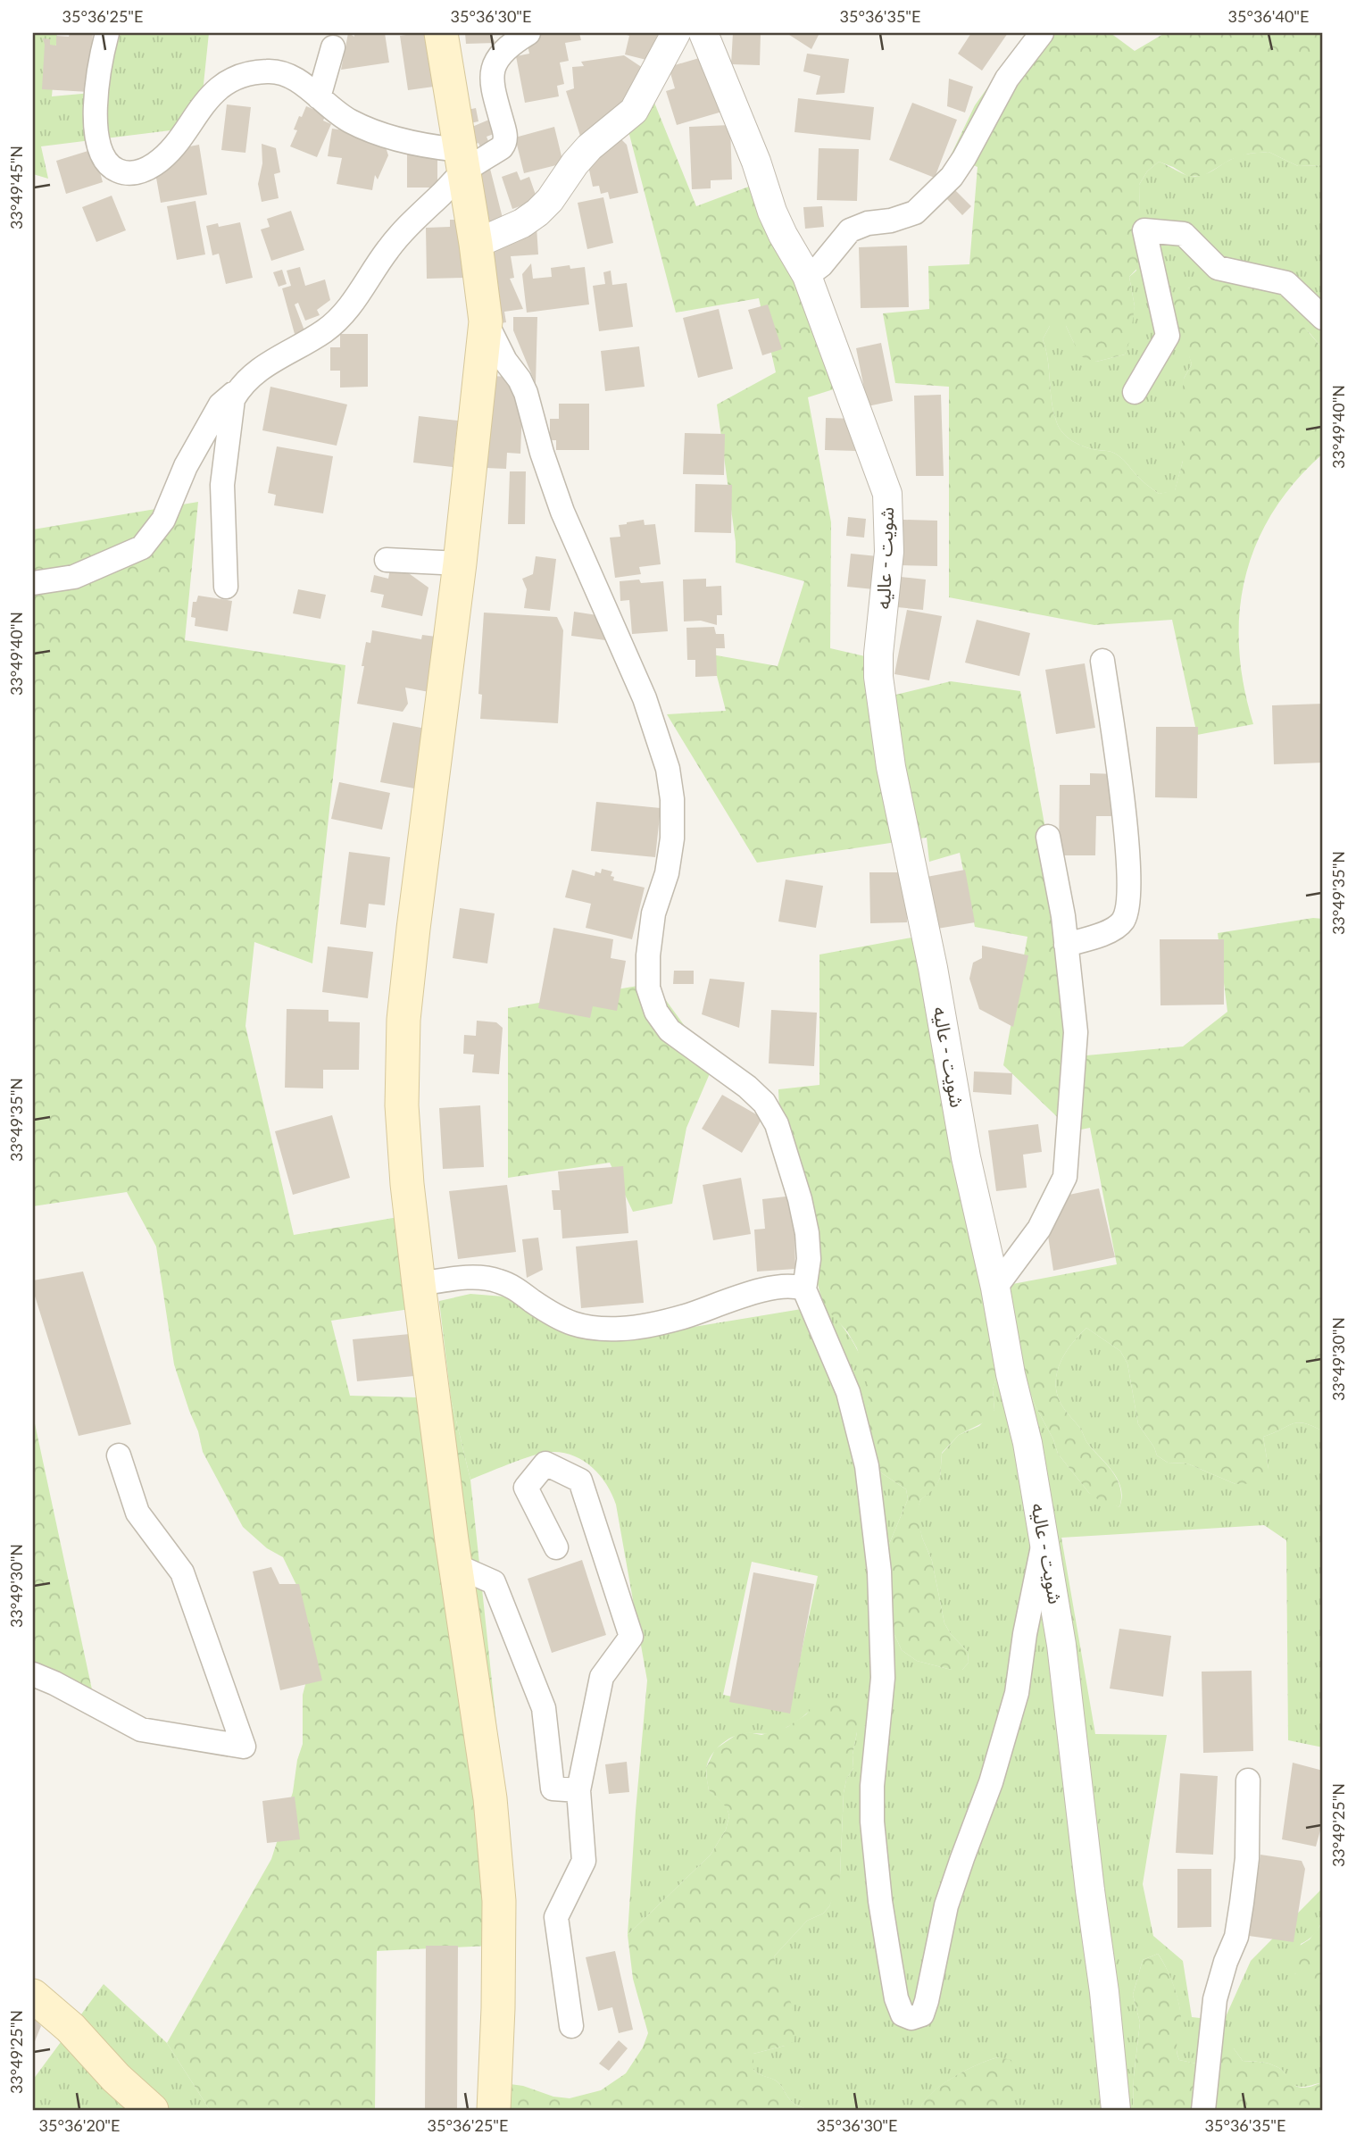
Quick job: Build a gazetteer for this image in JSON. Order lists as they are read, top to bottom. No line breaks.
{"streets":{"street":["شويت - عاليه"]},"coordinates":["35°36'25\"E","35°36'30\"E","35°36'35\"E","35°36'40\"E","33°49'45\"N","33°49'40\"N","33°49'35\"N","33°49'30\"N","33°49'25\"N","35°36'20\"E"]}
